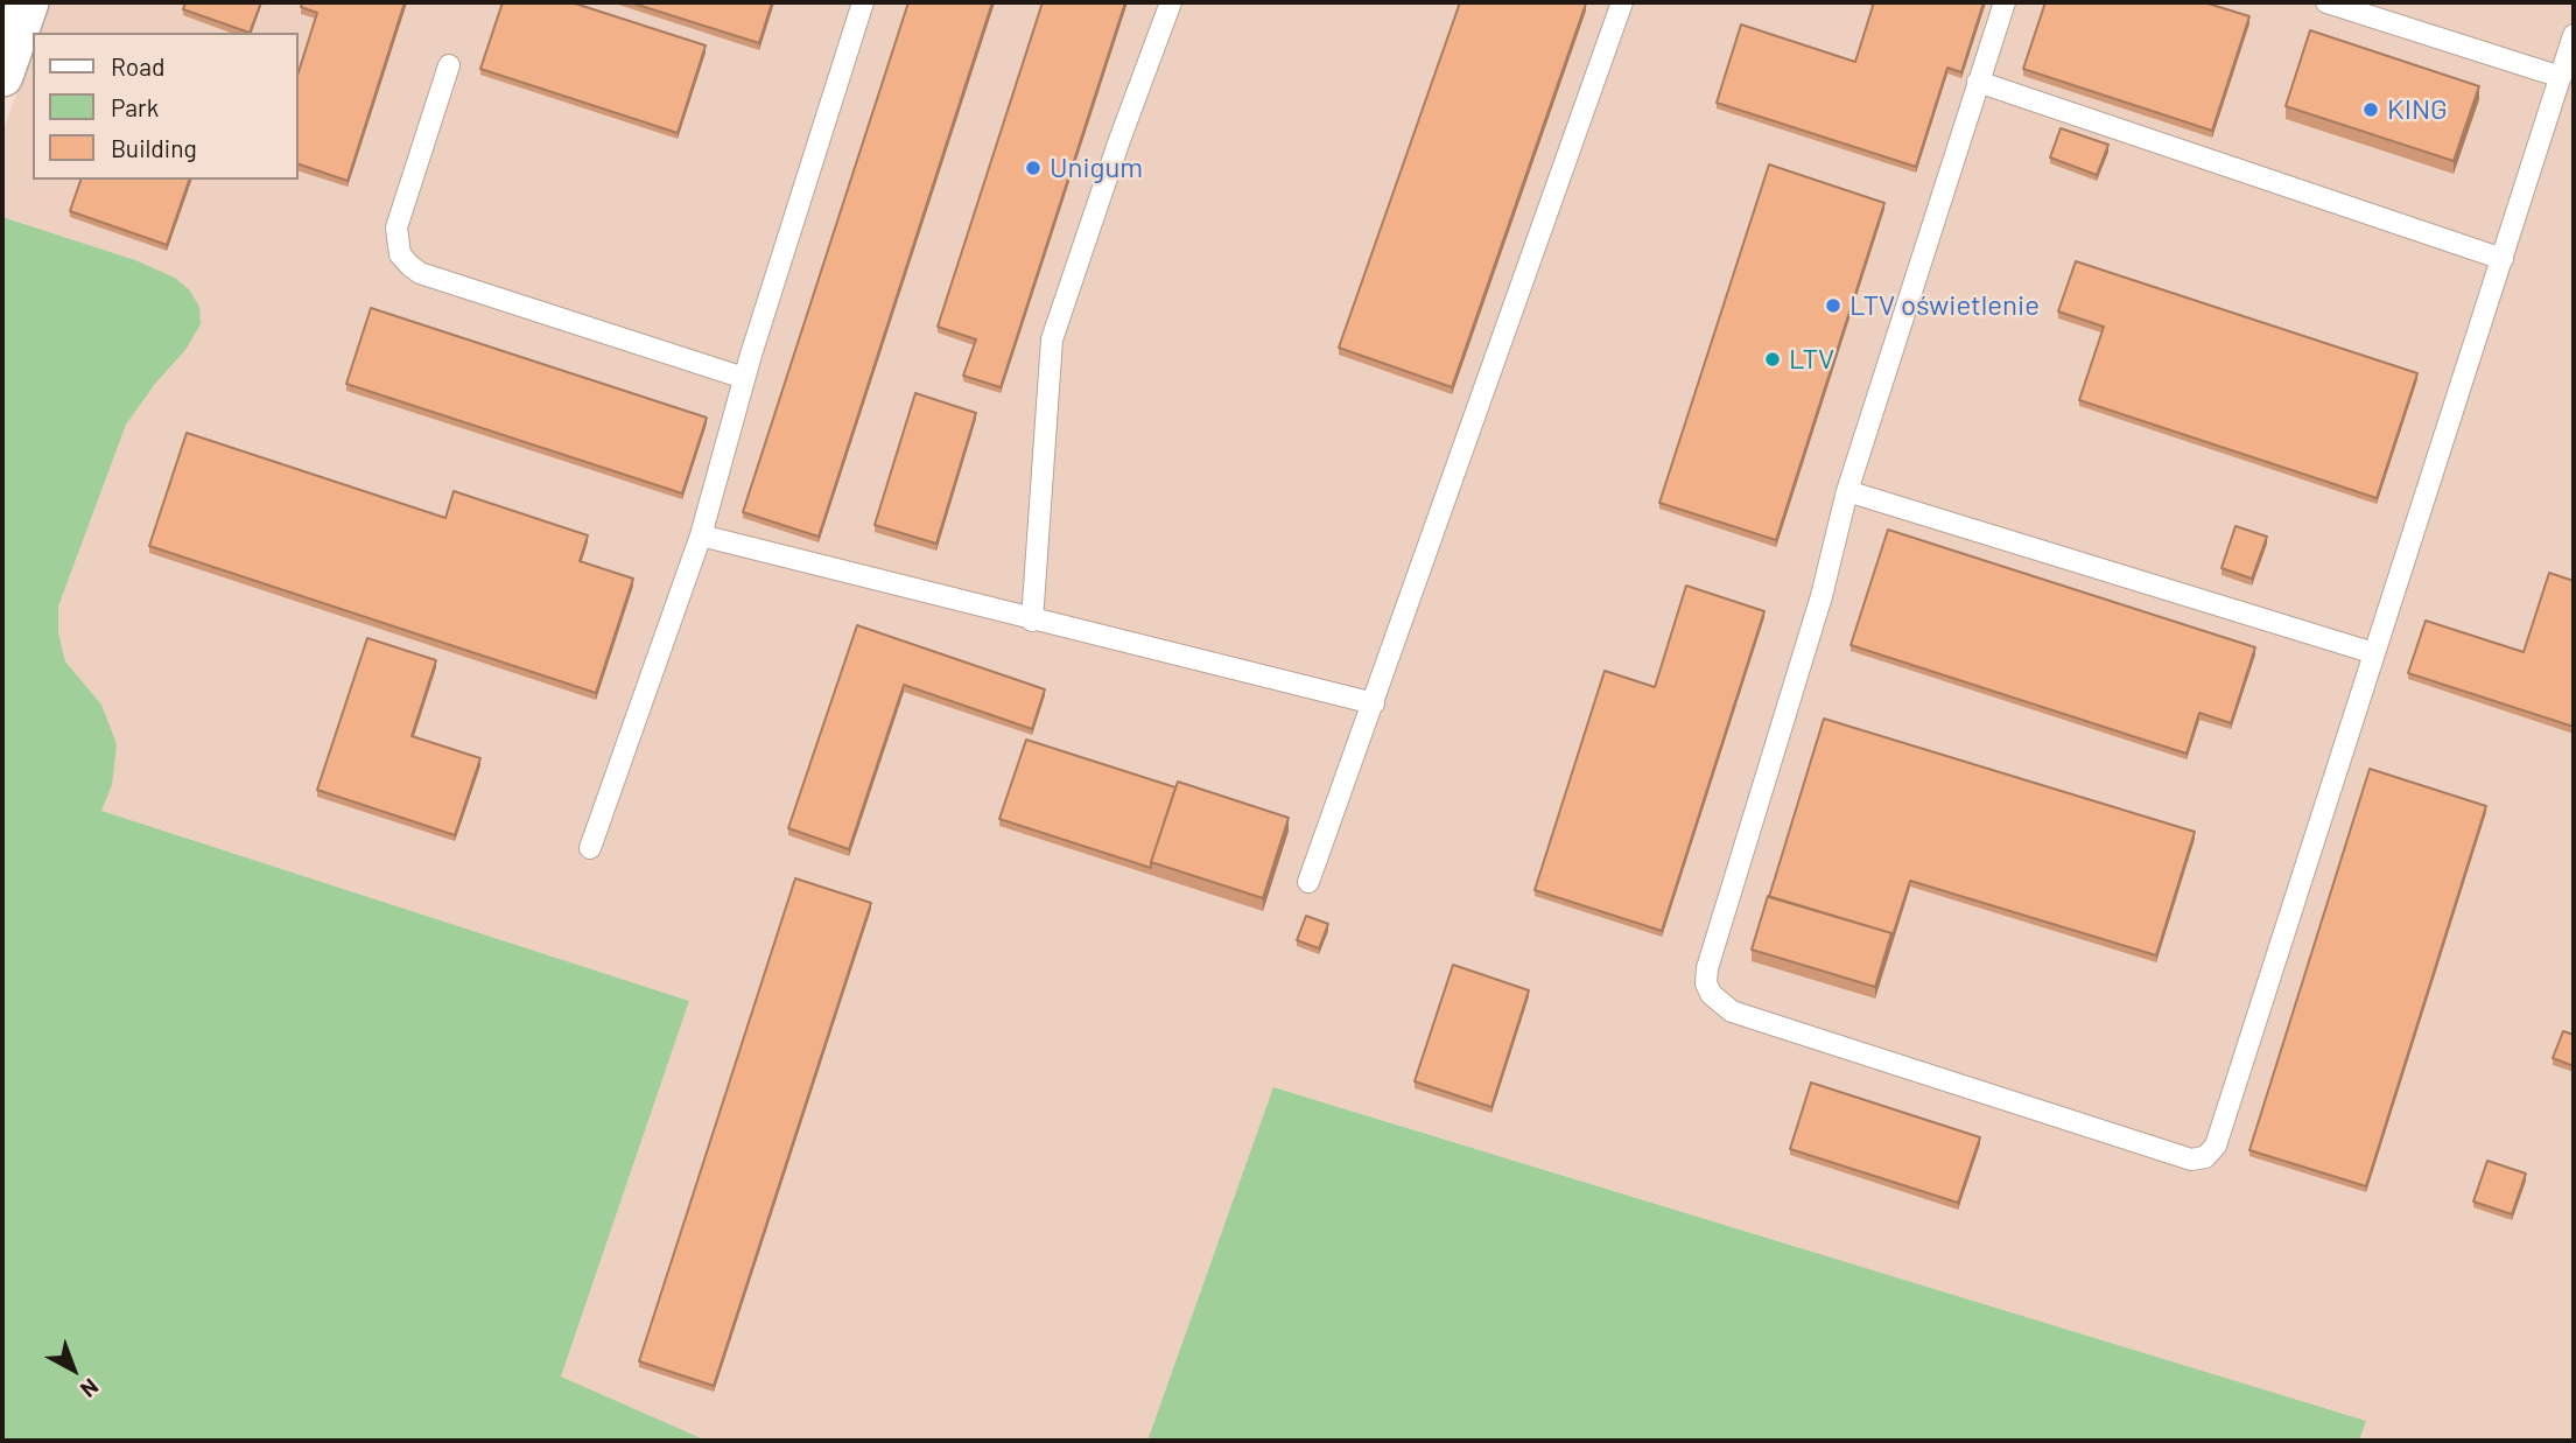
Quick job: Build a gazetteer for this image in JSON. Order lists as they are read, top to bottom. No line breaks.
{"places":["KING","Unigum","LTV oświetlenie","LTV"],"legend":["Road","Park","Building"],"north":"bottom right"}
